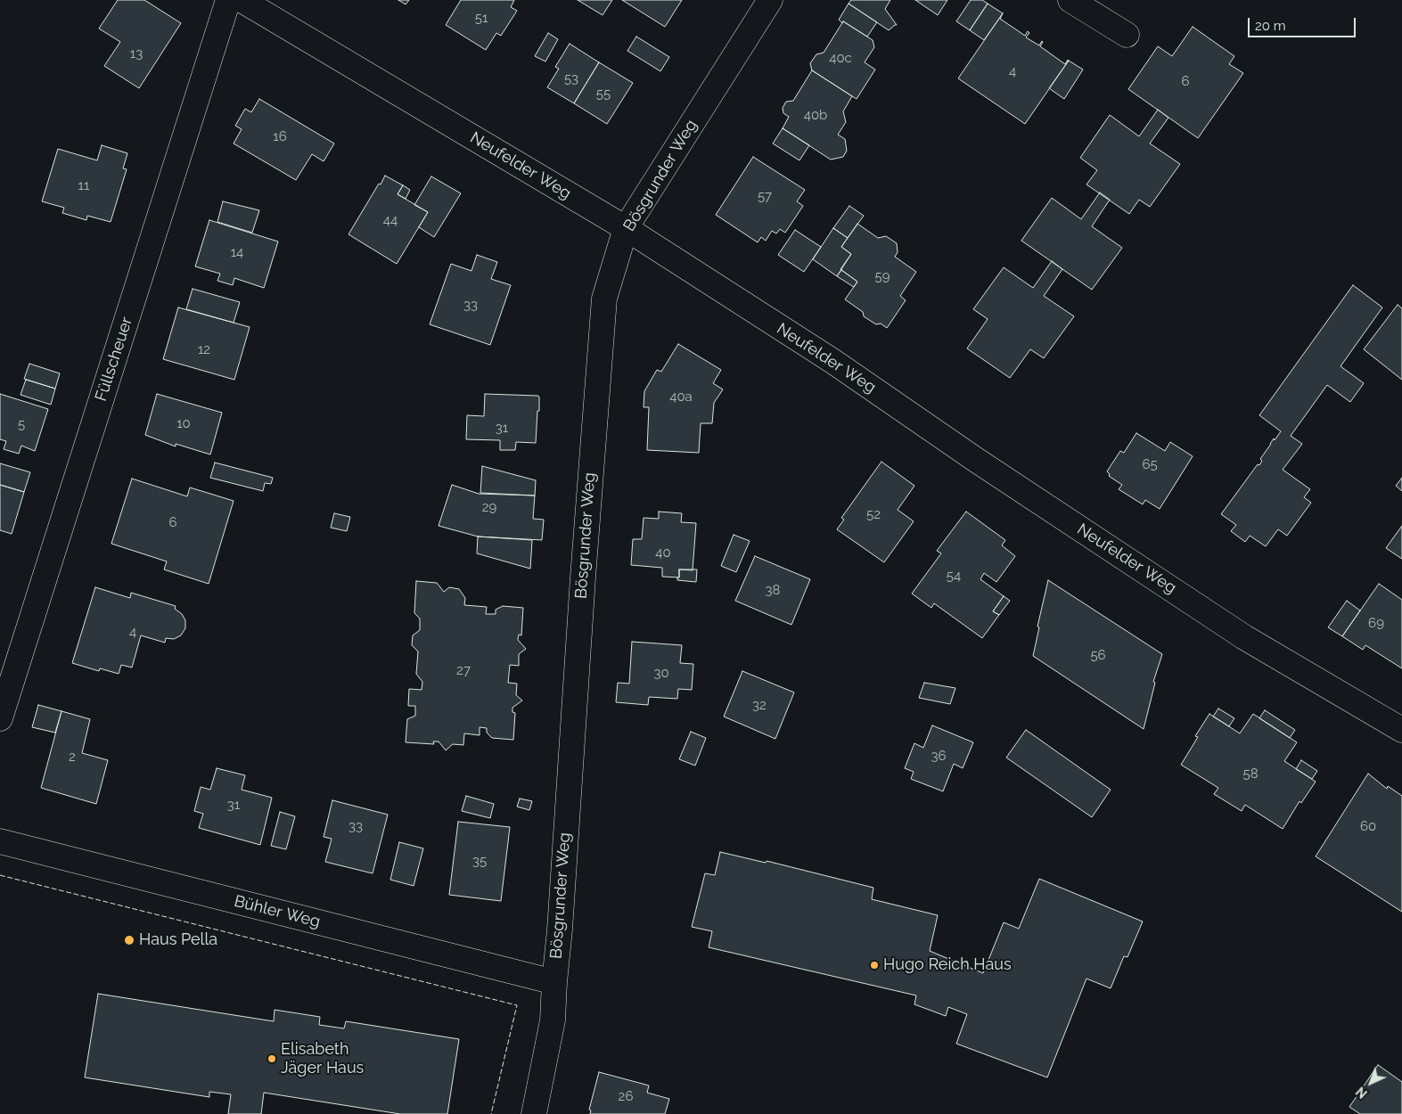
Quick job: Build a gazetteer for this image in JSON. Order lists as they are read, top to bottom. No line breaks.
{"streets":{"street":["Neufelder Weg","Bösgrunder Weg","Füllscheuer","Bühler Weg"]},"crossings":[["Neufelder Weg","Bösgrunder Weg"],["Bösgrunder Weg","Bühler Weg"]],"places":["Haus Pella","Hugo Reich Haus","Elisabeth Jäger Haus"],"house_numbers":["51","13","40c","4","53","6","55","40b","16","11","57","44","14","59","33","12","40a","10","5","31","65","29","52","6","40","54","38","69","4","56","27","30","32","36","2","58","31","33","60","35","26"],"scale_bar":"20 m","north":"bottom left"}
